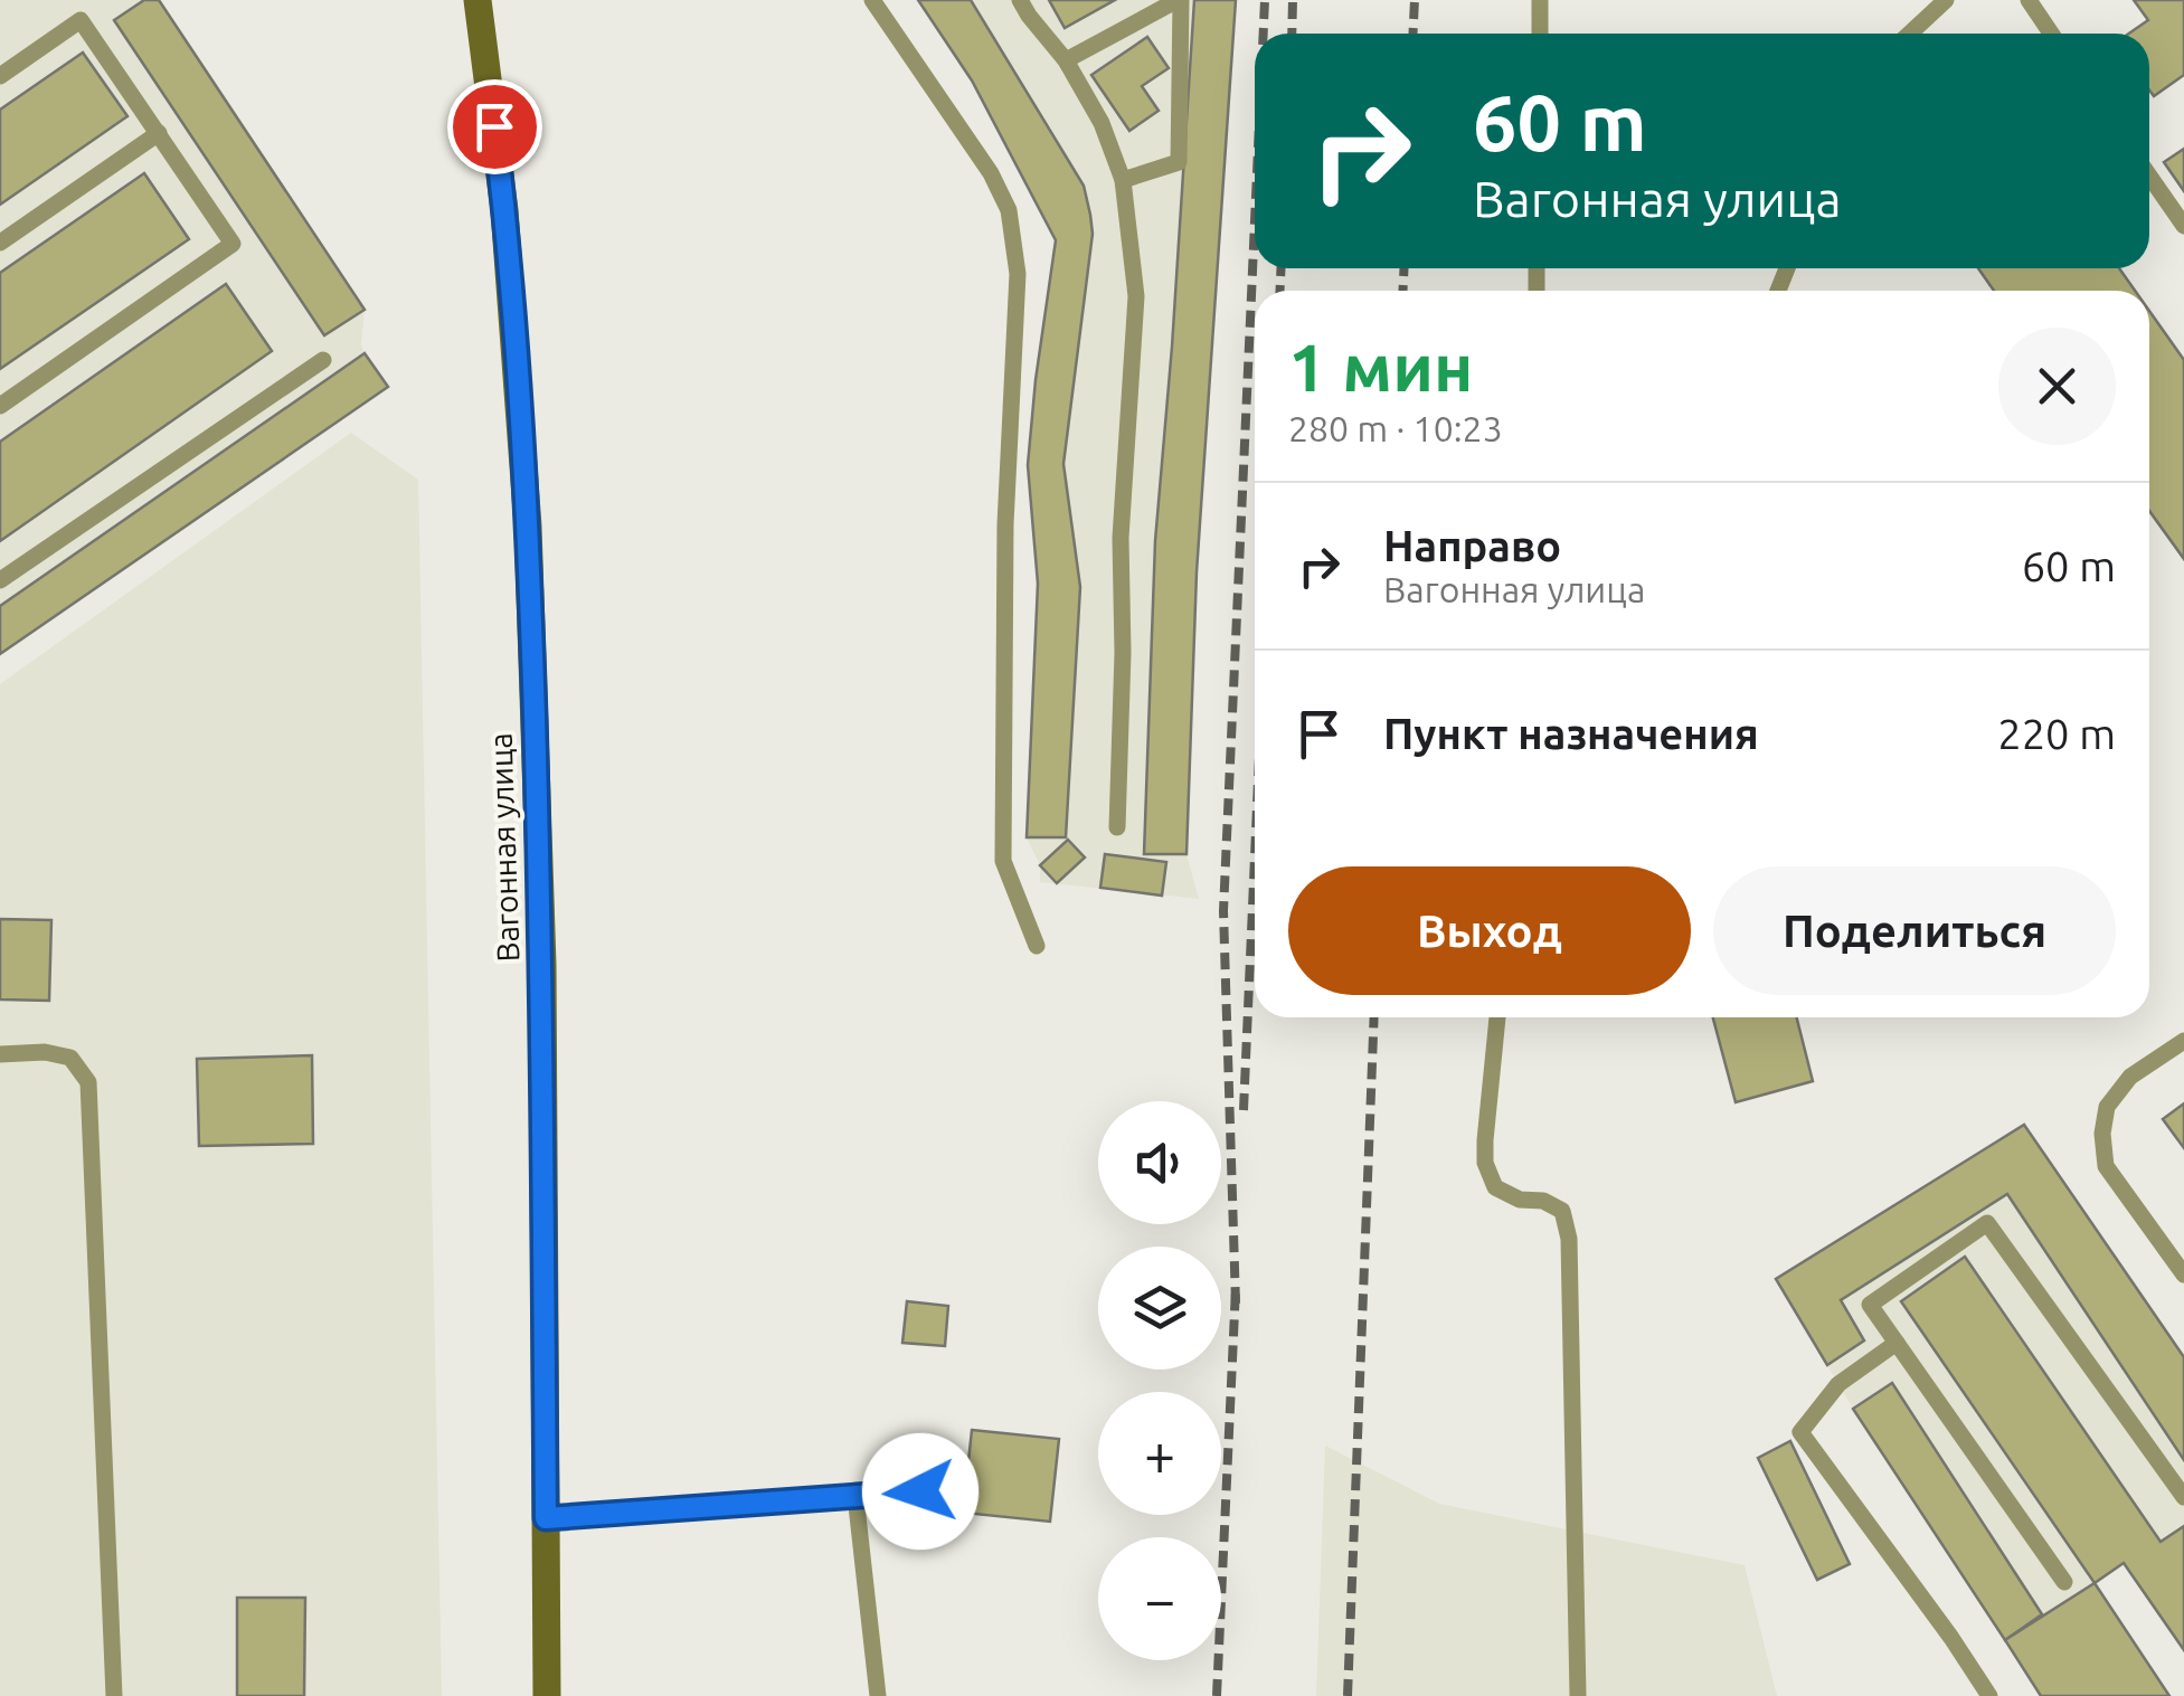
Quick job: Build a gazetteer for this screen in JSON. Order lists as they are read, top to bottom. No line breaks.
{"streets":{"street":["Вагонная улица"]},"page":{"turn":["60 m","Вагонная улица"],"heading":["1 мин","280 m · 10:23"],"list":[{"name":"Направо","note":"Вагонная улица","value":"60 m"},{"name":"Пункт назначения","value":"220 m"}],"buttons":["Выход","Поделиться"],"map_buttons":["+","−"]}}
